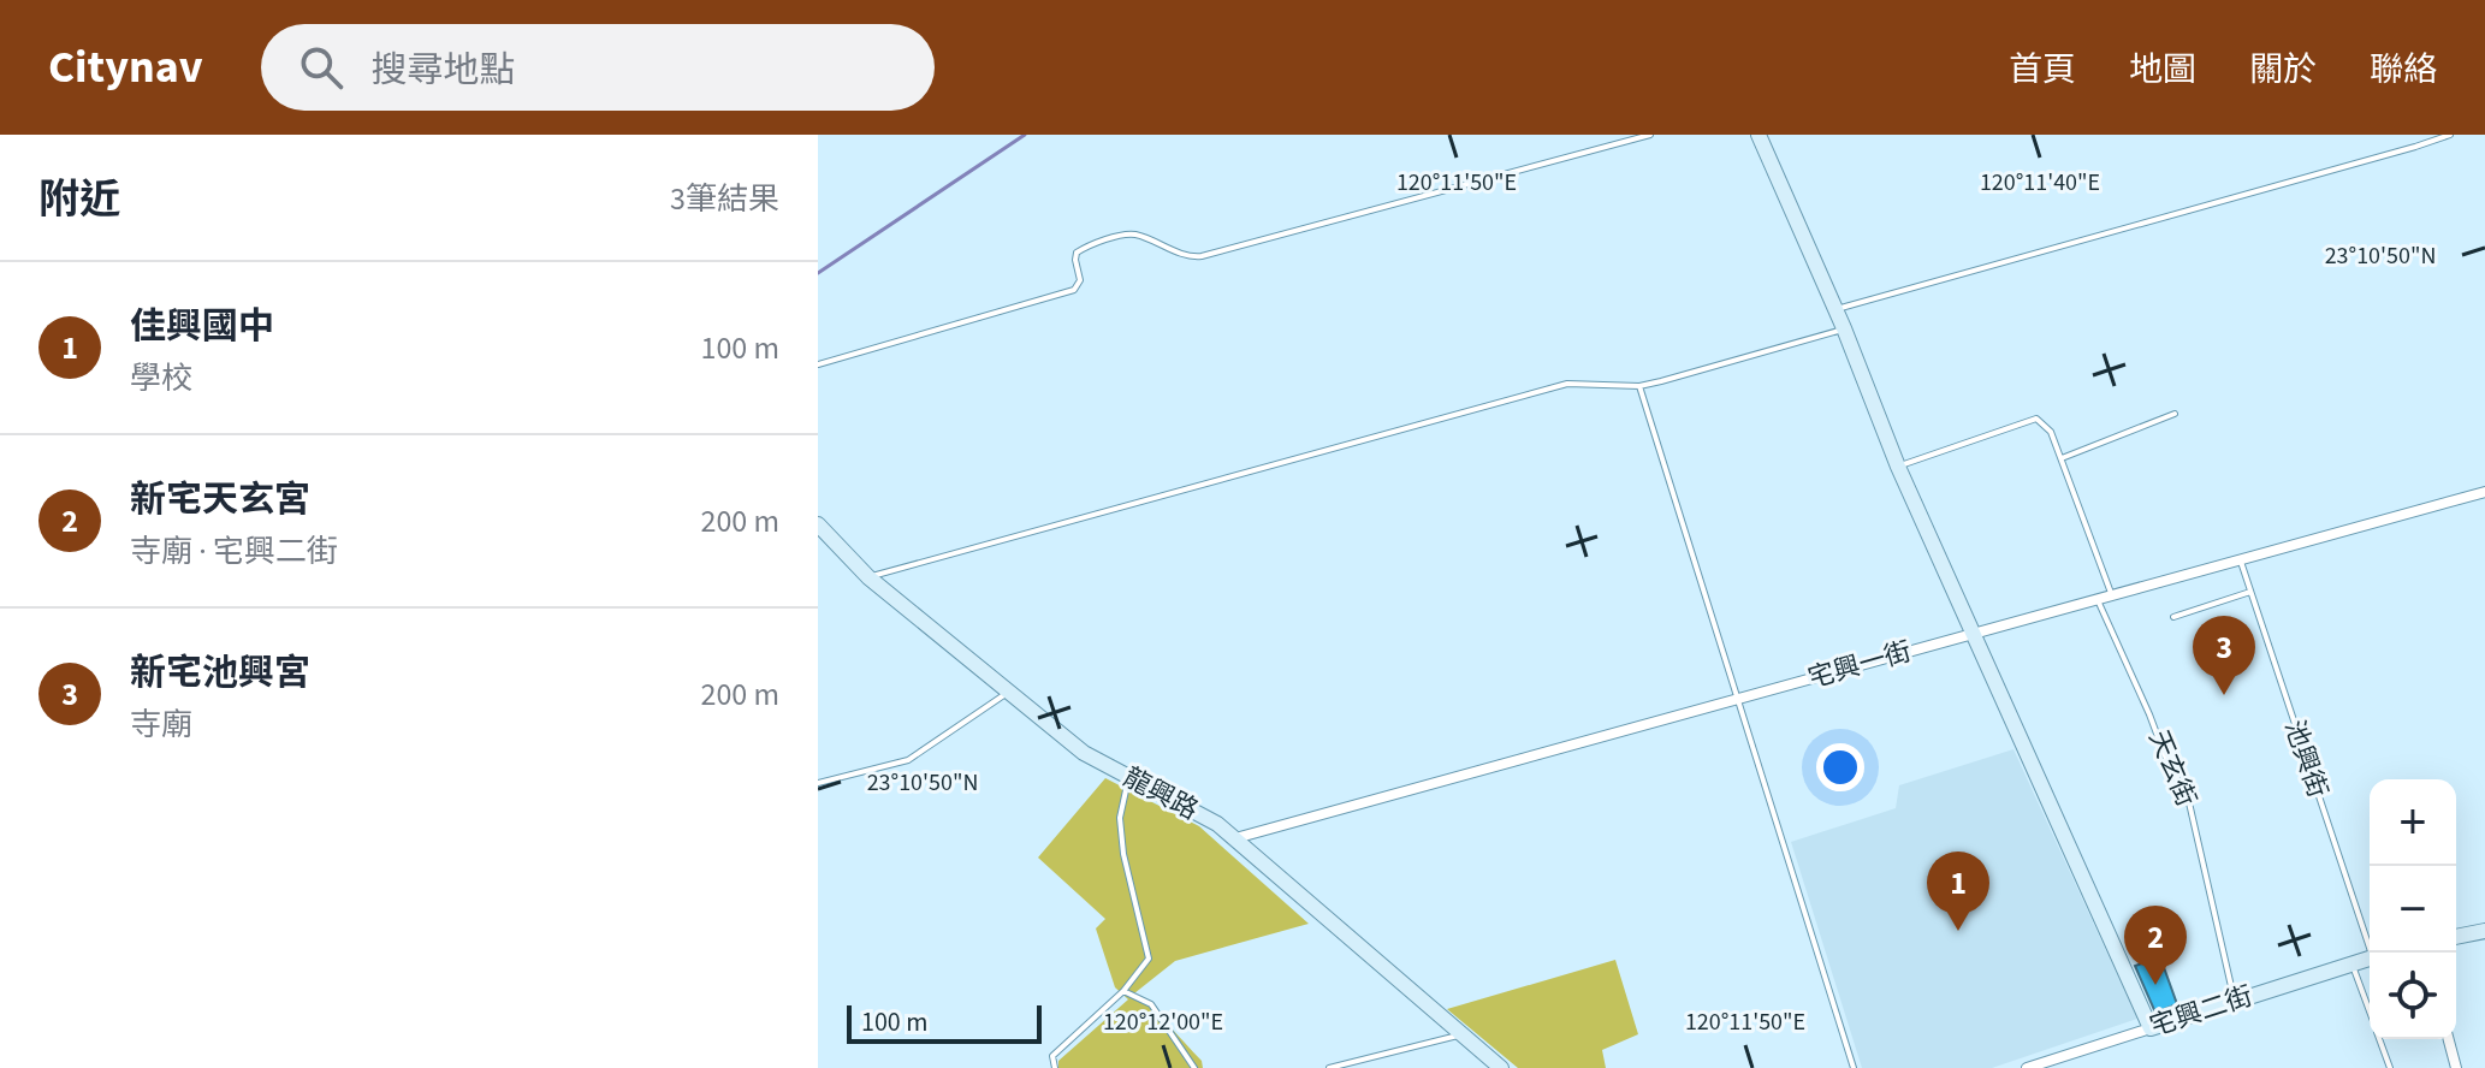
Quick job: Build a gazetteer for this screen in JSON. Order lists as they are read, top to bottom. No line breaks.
{"streets":{"street":["宅興一街","龍興路","宅興二街"],"lane":["池興街","天玄街"]},"crossings":[["宅興一街","池興街"],["宅興一街","天玄街"],["宅興一街","龍興路"],["天玄街","宅興二街"]],"scale_bar":"100 m","page":{"header":"Citynav","search":"搜尋地點","nav":["首頁","地圖","關於","聯絡"],"heading":["附近","3筆結果"],"list":[{"mark":"1","name":"佳興國中","note":"學校","value":"100 m"},{"mark":"2","name":"新宅天玄宮","note":"寺廟 · 宅興二街","value":"200 m"},{"mark":"3","name":"新宅池興宮","note":"寺廟","value":"200 m"}],"pins":["3","1","2"],"map_buttons":["+","−"],"scale":"100 m"},"coordinates":["120°11'50\"E","120°11'40\"E","23°10'50\"N","120°12'00\"E"]}
